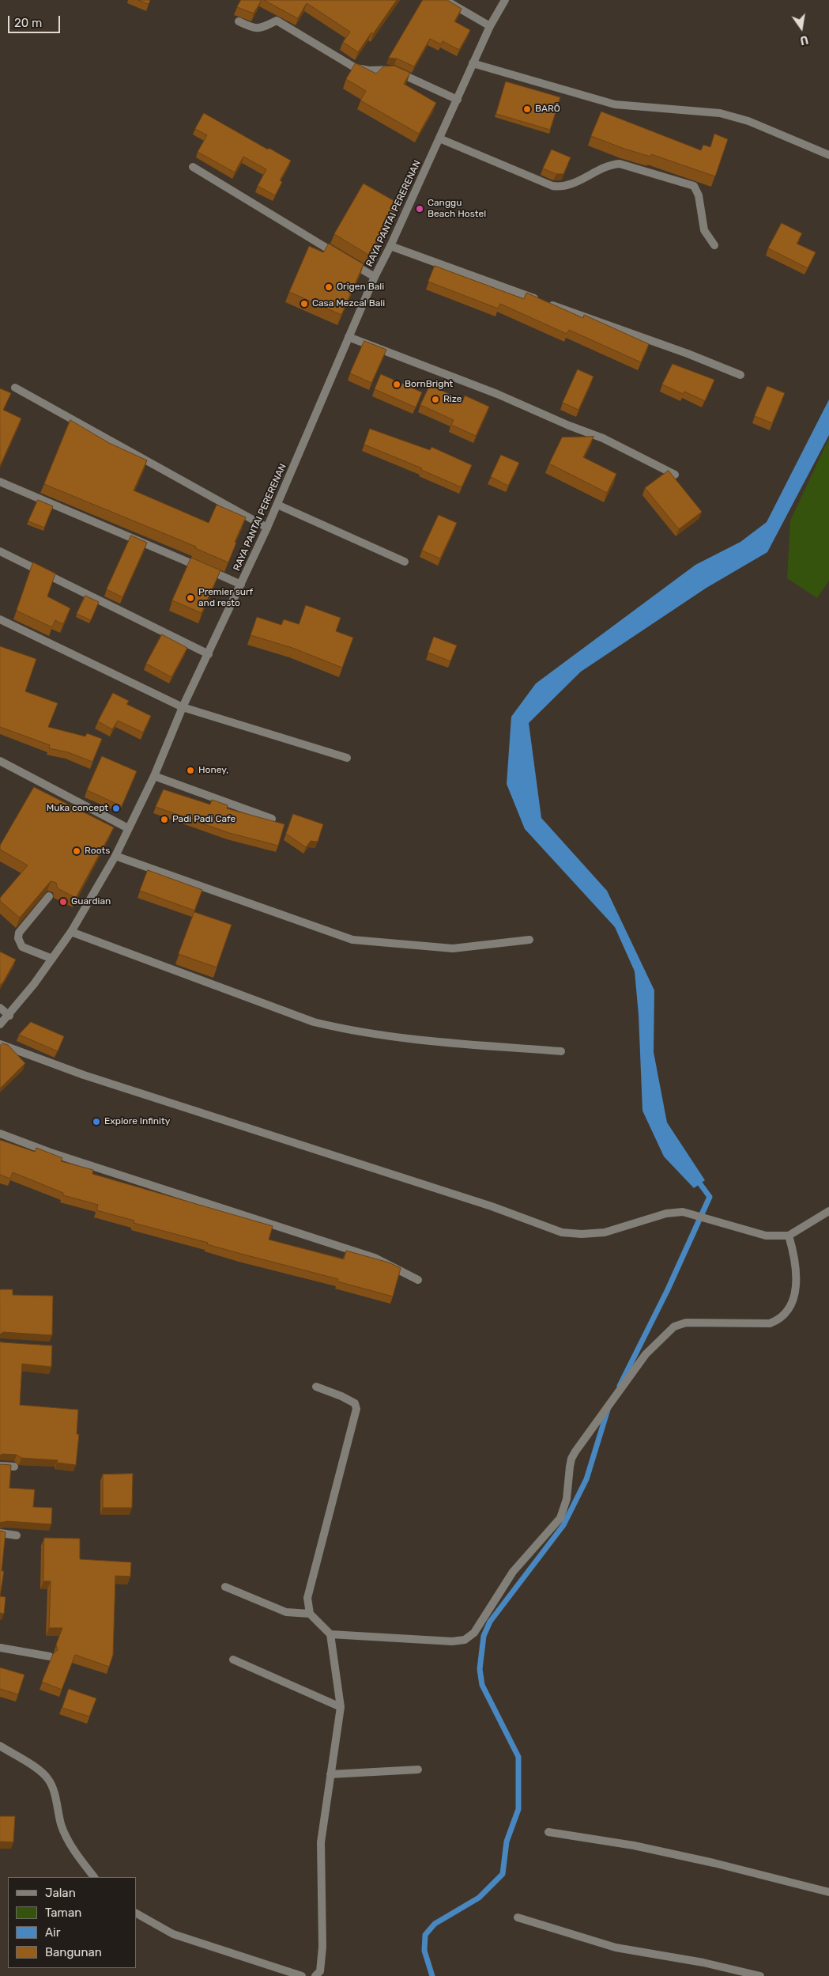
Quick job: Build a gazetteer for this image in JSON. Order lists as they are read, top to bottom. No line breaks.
{"streets":{"street":["RAYA PANTAI PERERENAN"]},"places":["BARŌ","Canggu Beach Hostel","Origen Bali","Casa Mezcal Bali","BornBright","Rize","Premier surf and resto","Honey,","Muka concept","Padi Padi Cafe","Roots","Guardian","Explore Infinity"],"legend":["Jalan","Taman","Air","Bangunan"],"scale_bar":"20 m","north":"bottom"}
